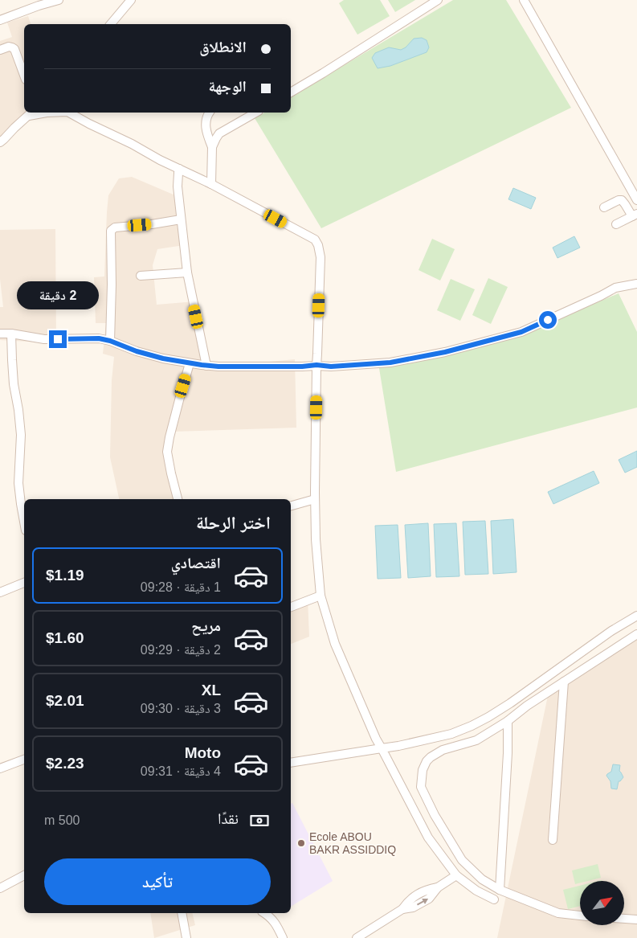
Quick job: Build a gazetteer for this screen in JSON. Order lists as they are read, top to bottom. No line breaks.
{"places":["Ecole ABOU BAKR ASSIDDIQ"],"north":"top right","page":{"banner":["الانطلاق","الوجهة"],"bubble":"2 دقيقة","heading":"اختر الرحلة","list":[{"name":"اقتصادي","note":"1 دقيقة · 09:28","value":"$1.19"},{"name":"مريح","note":"2 دقيقة · 09:29","value":"$1.60"},{"name":"XL","note":"3 دقيقة · 09:30","value":"$2.01"},{"name":"Moto","note":"4 دقيقة · 09:31","value":"$2.23"}],"pay":["نقدًا","500 m"],"buttons":"تأكيد"}}
